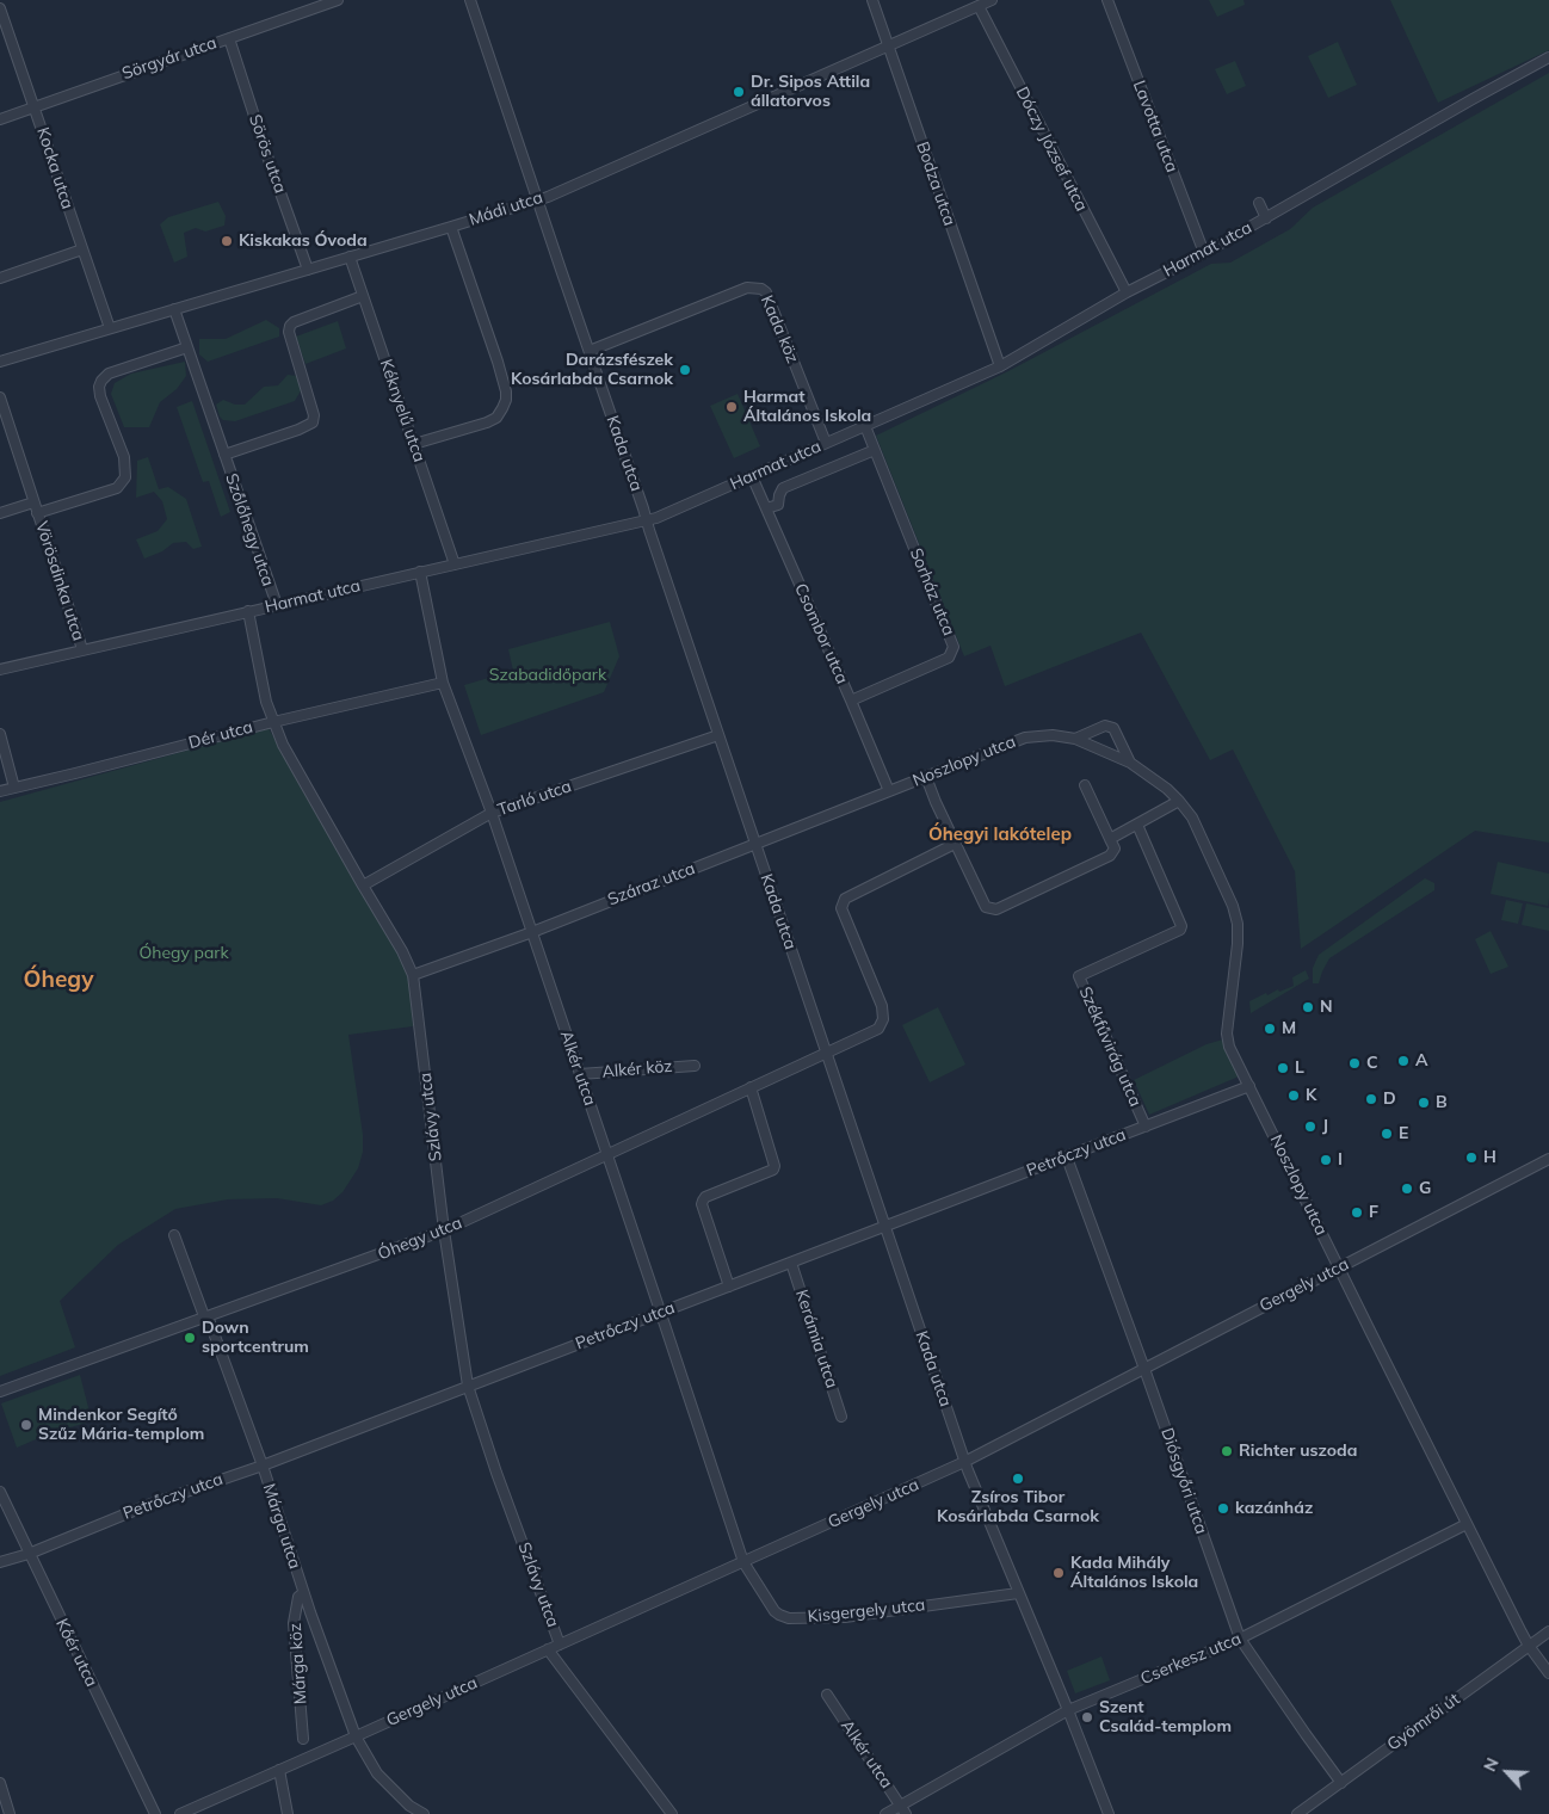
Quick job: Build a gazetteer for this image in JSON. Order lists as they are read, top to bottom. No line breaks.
{"streets":{"street":["Sörgyár utca","Lavotta utca","Dóczy József utca","Sörös utca","Kocka utca","Bodza utca","Mádi utca","Harmat utca","Kada köz","Kéknyelű utca","Kada utca","Szőlőhegy utca","Vörösdinka utca","Sorház utca","Csombor utca","Dér utca","Noszlopy utca","Tarló utca","Száraz utca","Székfűvirág utca","Alkér utca","Alkér köz","Szlávy utca","Petrőczy utca","Óhegy utca","Gergely utca","Kerámia utca","Diósgyőri utca","Márga utca","Kisgergely utca","Kőér utca","Cserkesz utca","Márga köz","Gyömrői út"]},"crossings":[["Sörgyár utca","Sörös utca"],["Sörgyár utca","Kocka utca"],["Lavotta utca","Harmat utca"],["Dóczy József utca","Mádi utca"],["Dóczy József utca","Harmat utca"],["Sörös utca","Mádi utca"],["Kocka utca","Mádi utca"],["Bodza utca","Mádi utca"],["Bodza utca","Harmat utca"],["Mádi utca","Kéknyelű utca"],["Mádi utca","Kada utca"],["Mádi utca","Szőlőhegy utca"],["Harmat utca","Kada köz"],["Harmat utca","Kéknyelű utca"],["Harmat utca","Kada utca"],["Harmat utca","Szőlőhegy utca"],["Harmat utca","Vörösdinka utca"],["Harmat utca","Sorház utca"],["Harmat utca","Csombor utca"],["Harmat utca","Alkér utca"],["Harmat utca","Szlávy utca"],["Kada köz","Kada utca"],["Kéknyelű utca","Szőlőhegy utca"],["Kada utca","Tarló utca"],["Kada utca","Száraz utca"],["Kada utca","Petrőczy utca"],["Kada utca","Óhegy utca"],["Kada utca","Gergely utca"],["Kada utca","Kisgergely utca"],["Kada utca","Cserkesz utca"],["Szőlőhegy utca","Vörösdinka utca"],["Sorház utca","Csombor utca"],["Csombor utca","Noszlopy utca"],["Csombor utca","Száraz utca"],["Dér utca","Alkér utca"],["Dér utca","Szlávy utca"],["Noszlopy utca","Száraz utca"],["Noszlopy utca","Petrőczy utca"],["Noszlopy utca","Gergely utca"],["Noszlopy utca","Cserkesz utca"],["Noszlopy utca","Gyömrői út"],["Tarló utca","Alkér utca"],["Tarló utca","Szlávy utca"],["Száraz utca","Alkér utca"],["Száraz utca","Szlávy utca"],["Székfűvirág utca","Petrőczy utca"],["Alkér utca","Alkér köz"],["Alkér utca","Petrőczy utca"],["Alkér utca","Óhegy utca"],["Alkér utca","Gergely utca"],["Alkér utca","Kisgergely utca"],["Alkér utca","Cserkesz utca"],["Szlávy utca","Petrőczy utca"],["Szlávy utca","Óhegy utca"],["Szlávy utca","Gergely utca"],["Petrőczy utca","Kerámia utca"],["Petrőczy utca","Diósgyőri utca"],["Petrőczy utca","Márga utca"],["Petrőczy utca","Kőér utca"],["Óhegy utca","Márga utca"],["Gergely utca","Diósgyőri utca"],["Gergely utca","Márga utca"],["Gergely utca","Kisgergely utca"],["Diósgyőri utca","Cserkesz utca"],["Diósgyőri utca","Gyömrői út"],["Márga utca","Márga köz"]],"districts":["Óhegyi lakótelep","Óhegy"],"parks":["Szabadidőpark","Óhegy park"],"places":["Dr. Sipos Attila állatorvos","Kiskakas Óvoda","Darázsfészek Kosárlabda Csarnok","Harmat Általános Iskola","N","M","A","C","L","K","D","B","J","E","H","I","G","F","Down sportcentrum","Mindenkor Segítő Szűz Mária-templom","Richter uszoda","Zsíros Tibor Kosárlabda Csarnok","kazánház","Kada Mihály Általános Iskola","Szent Család-templom"],"north":"top left"}
